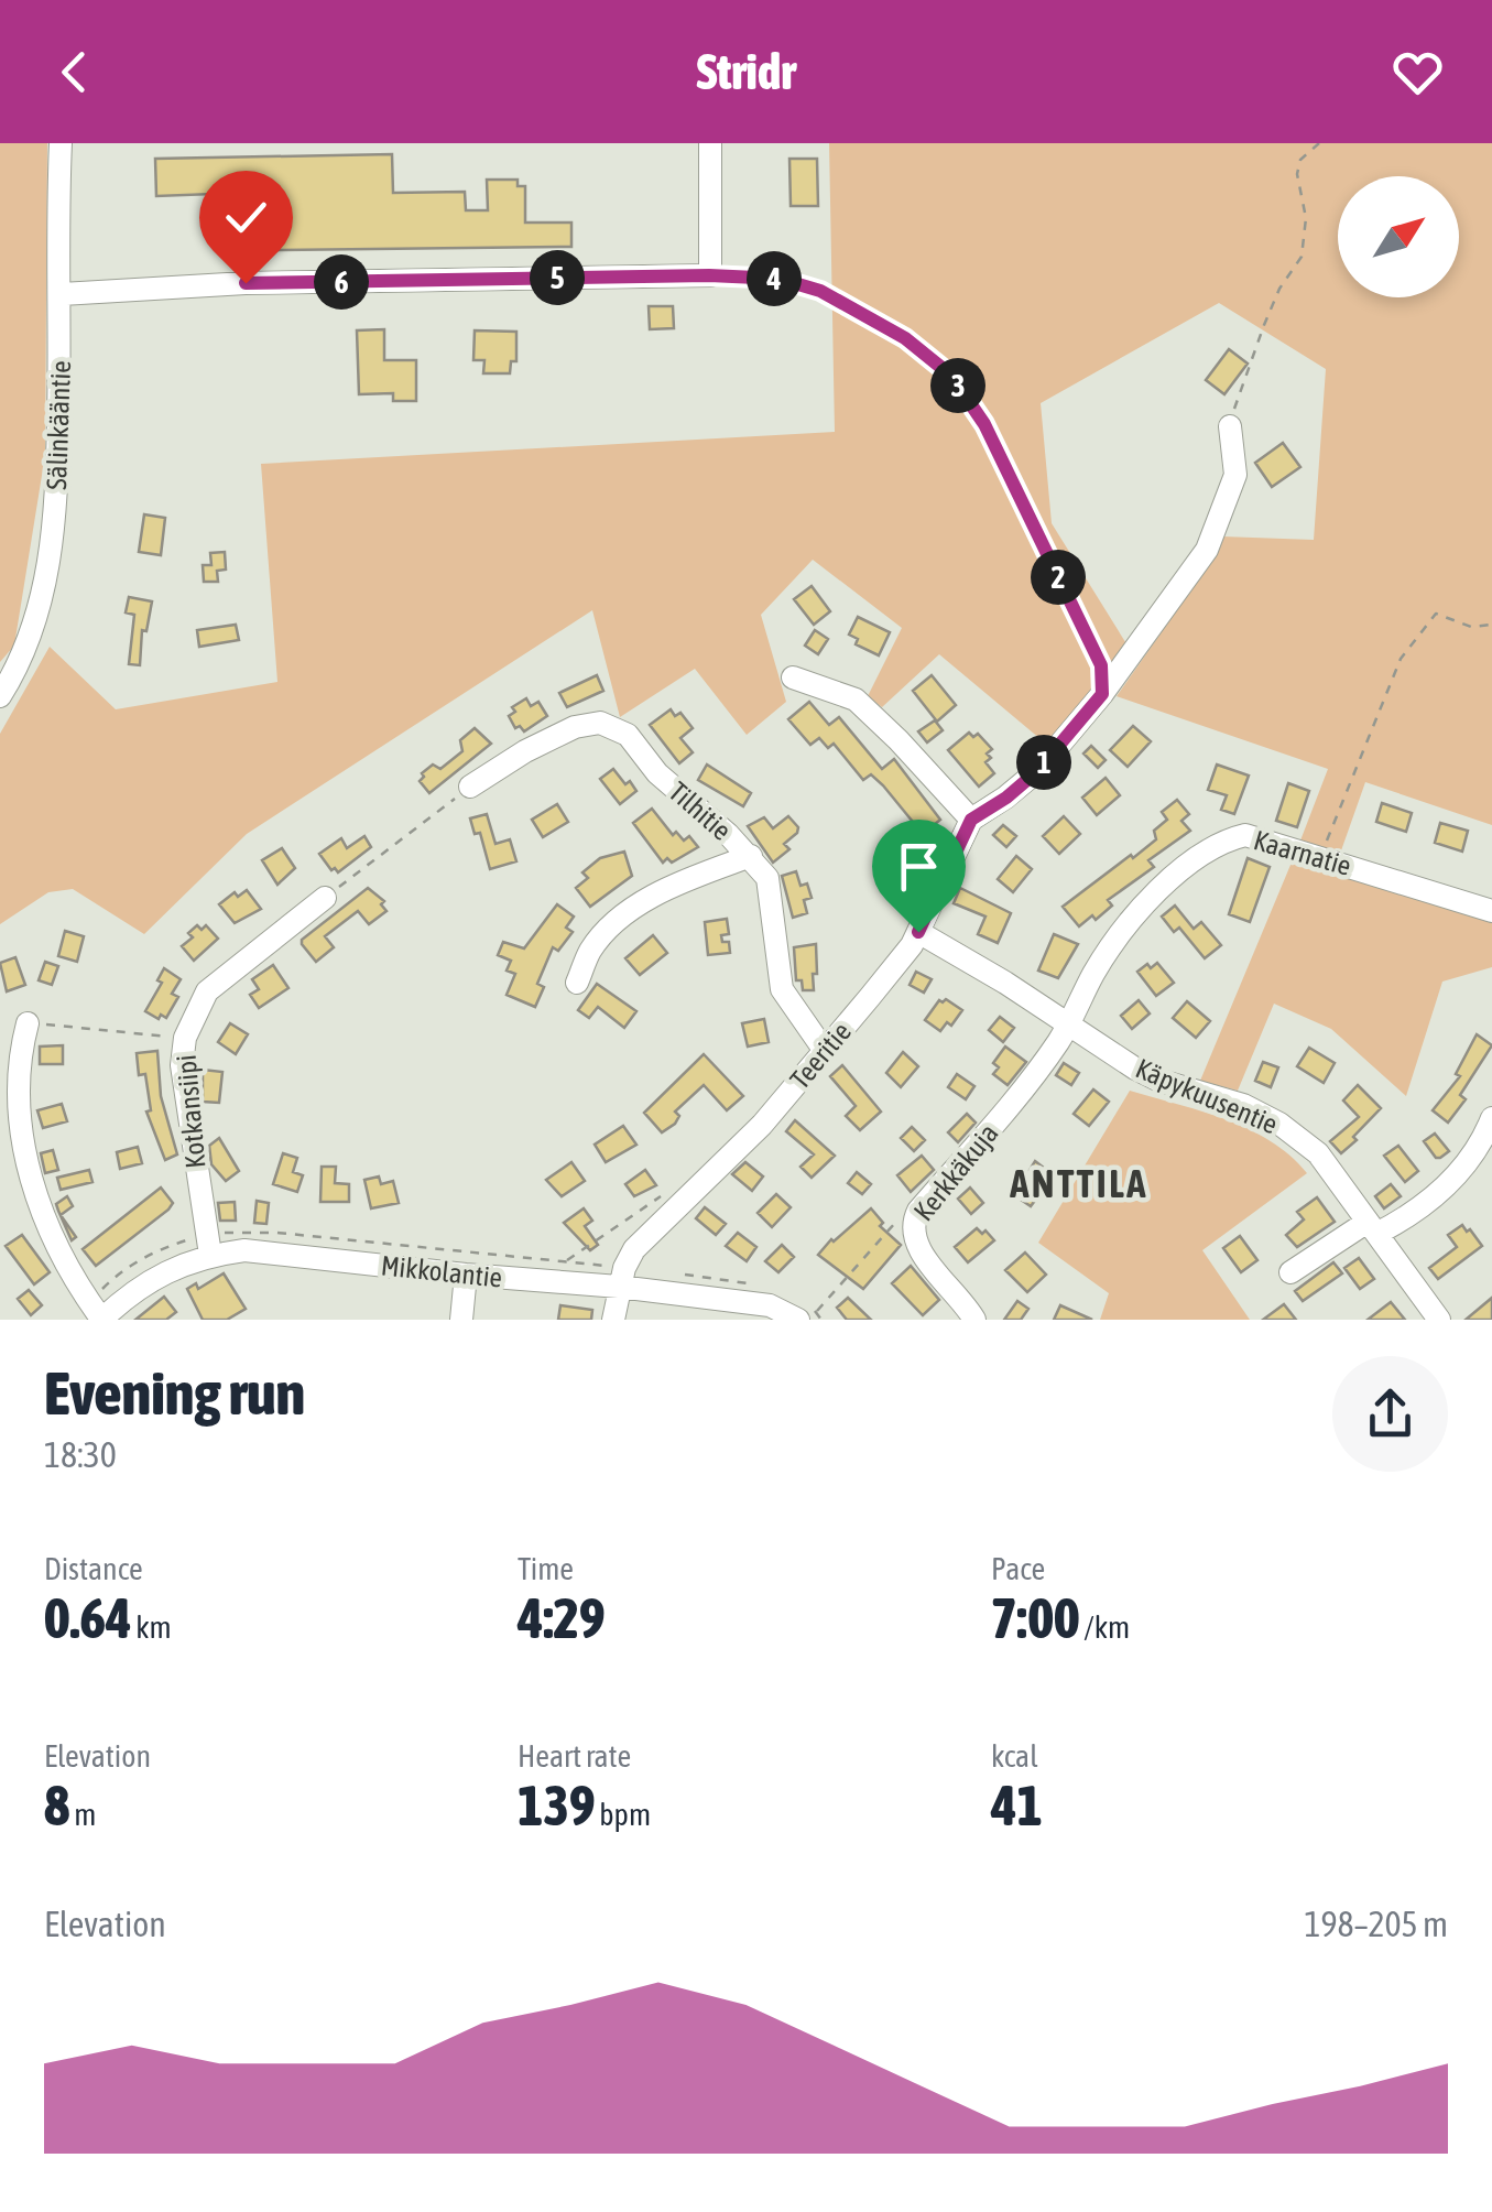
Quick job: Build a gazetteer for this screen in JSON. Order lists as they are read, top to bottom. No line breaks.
{"streets":{"street":["Sälinkääntie","Tilhitie","Kaarnatie","Teeritie","Käpykuusentie","Kotkansiipi","Kerkkäkuja","Mikkolantie"]},"crossings":[["Tilhitie","Teeritie"],["Kaarnatie","Käpykuusentie"],["Kaarnatie","Kerkkäkuja"],["Teeritie","Käpykuusentie"],["Teeritie","Mikkolantie"],["Käpykuusentie","Kerkkäkuja"],["Kotkansiipi","Mikkolantie"]],"districts":["ANTTILA"],"north":"top right","page":{"header":"Stridr","pins":["5","4","6","3","2","1"],"heading":["Evening run","18:30"],"stats":[["Distance","0.64 km"],["Time","4:29"],["Pace","7:00 /km"],["Elevation","8 m"],["Heart rate","139 bpm"],["kcal","41"]],"chart":["Elevation","198–205 m"]}}
